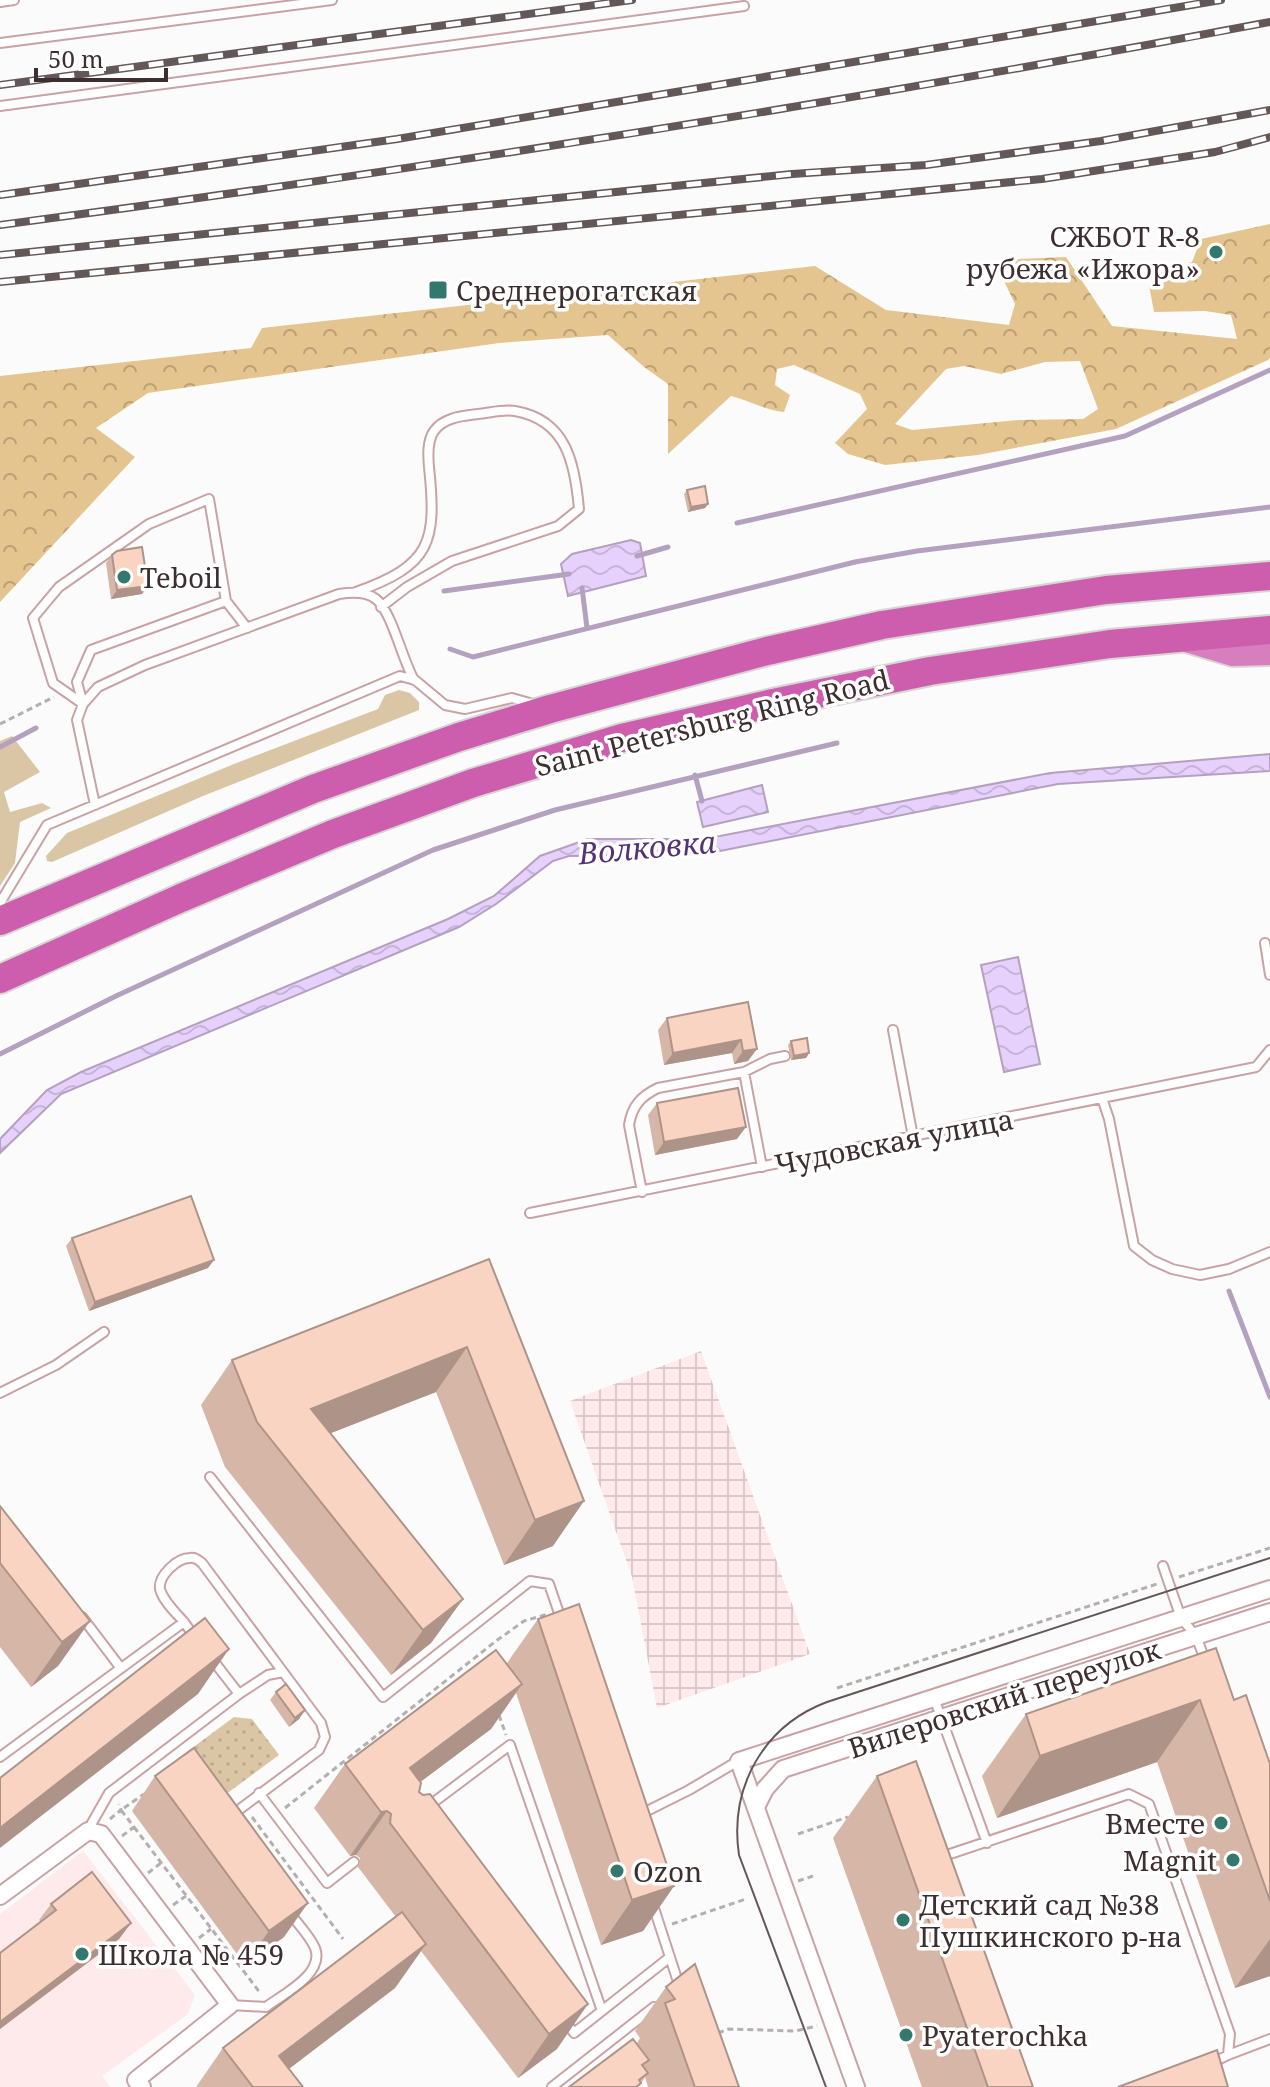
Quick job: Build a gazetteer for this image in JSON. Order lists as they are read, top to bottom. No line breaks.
{"streets":{"highway":["Saint Petersburg Ring Road"],"street":["Вилеровский переулок"],"lane":["Чудовская улица"]},"water":["Волковка"],"places":{"other":["СЖБОТ R-8 рубежа «Ижора»","Teboil","Вместе","Magnit","Ozon","Детский сад №38 Пушкинского р-на","Школа № 459","Pyaterochka"],"transit":["Среднерогатская"]},"scale_bar":"50 m"}
